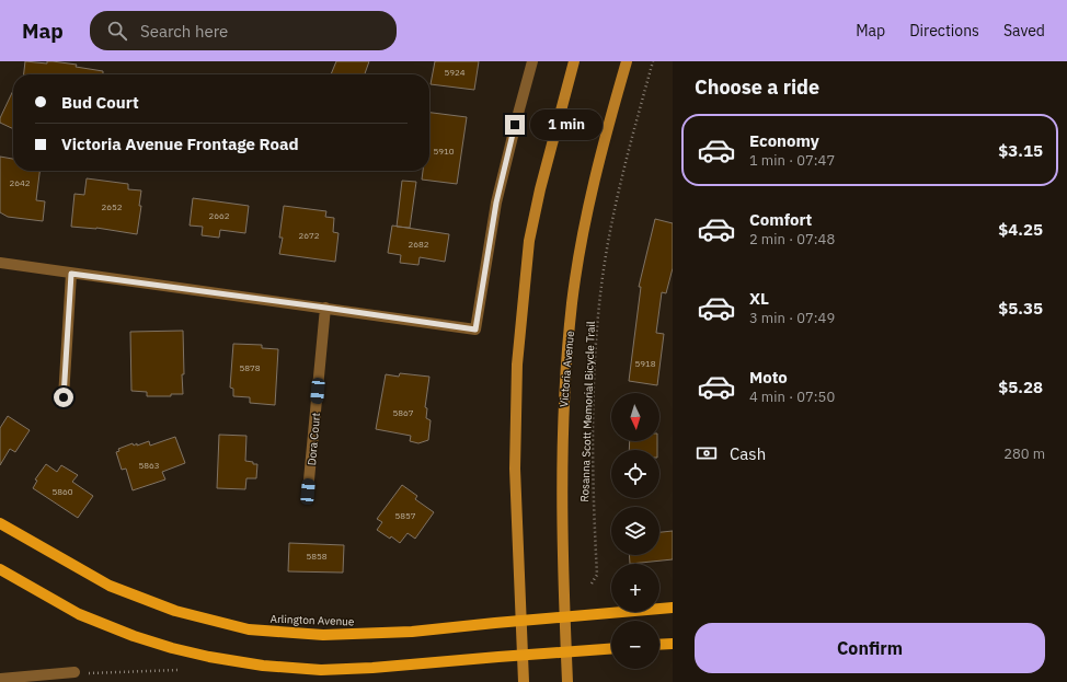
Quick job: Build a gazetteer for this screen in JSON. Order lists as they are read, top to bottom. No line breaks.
{"streets":{"main road":["Victoria Avenue","Arlington Avenue"],"street":["Dora Court"],"path":["Rosanna Scott Memorial Bicycle Trail"]},"crossings":[["Victoria Avenue","Arlington Avenue"]],"house_numbers":["5924","5910","2642","2652","2662","2672","2682","5918","5878","5867","5863","5860","5857","5858"],"north":"bottom","page":{"header":"Map","search":"Search here","nav":["Map","Directions","Saved"],"heading":"Choose a ride","banner":["Bud Court","Victoria Avenue Frontage Road"],"bubble":"1 min","list":[{"name":"Economy","note":"1 min · 07:47","value":"$3.15"},{"name":"Comfort","note":"2 min · 07:48","value":"$4.25"},{"name":"XL","note":"3 min · 07:49","value":"$5.35"},{"name":"Moto","note":"4 min · 07:50","value":"$5.28"}],"map_buttons":["+","−"],"pay":["Cash","280 m"],"buttons":"Confirm"}}
